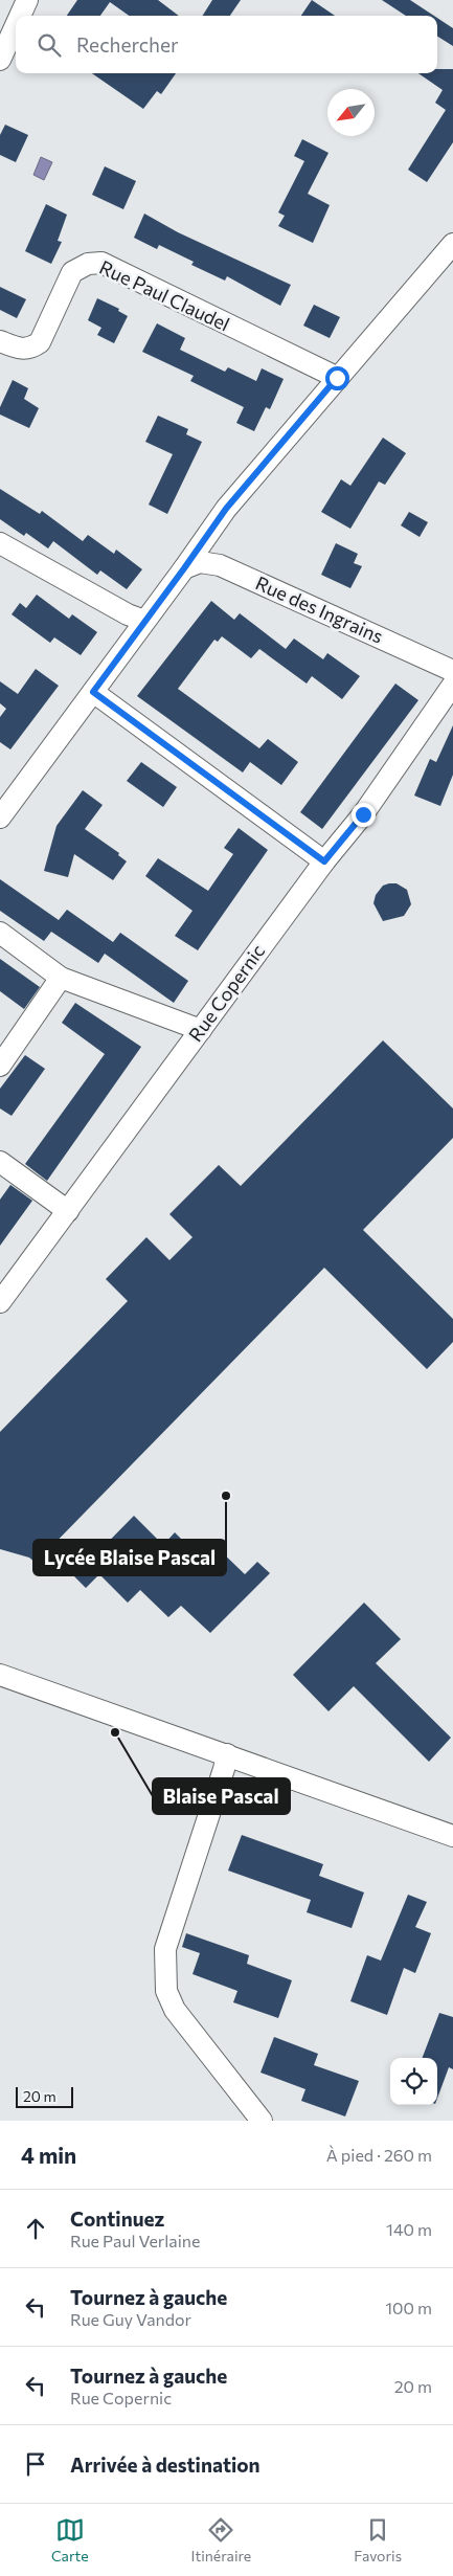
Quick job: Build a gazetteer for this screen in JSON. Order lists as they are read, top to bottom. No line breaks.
{"streets":{"street":["Rue Paul Claudel","Rue des Ingrains","Rue Copernic"]},"places":["Lycée Blaise Pascal","Blaise Pascal"],"scale_bar":"20 m","north":"bottom left","page":{"search":"Rechercher","scale":"20 m","heading":["4 min","À pied · 260 m"],"list":[["Continuez","Rue Paul Verlaine","140 m"],["Tournez à gauche","Rue Guy Vandor","100 m"],["Tournez à gauche","Rue Copernic","20 m"],"Arrivée à destination"],"nav":["Carte","Itinéraire","Favoris"]}}
